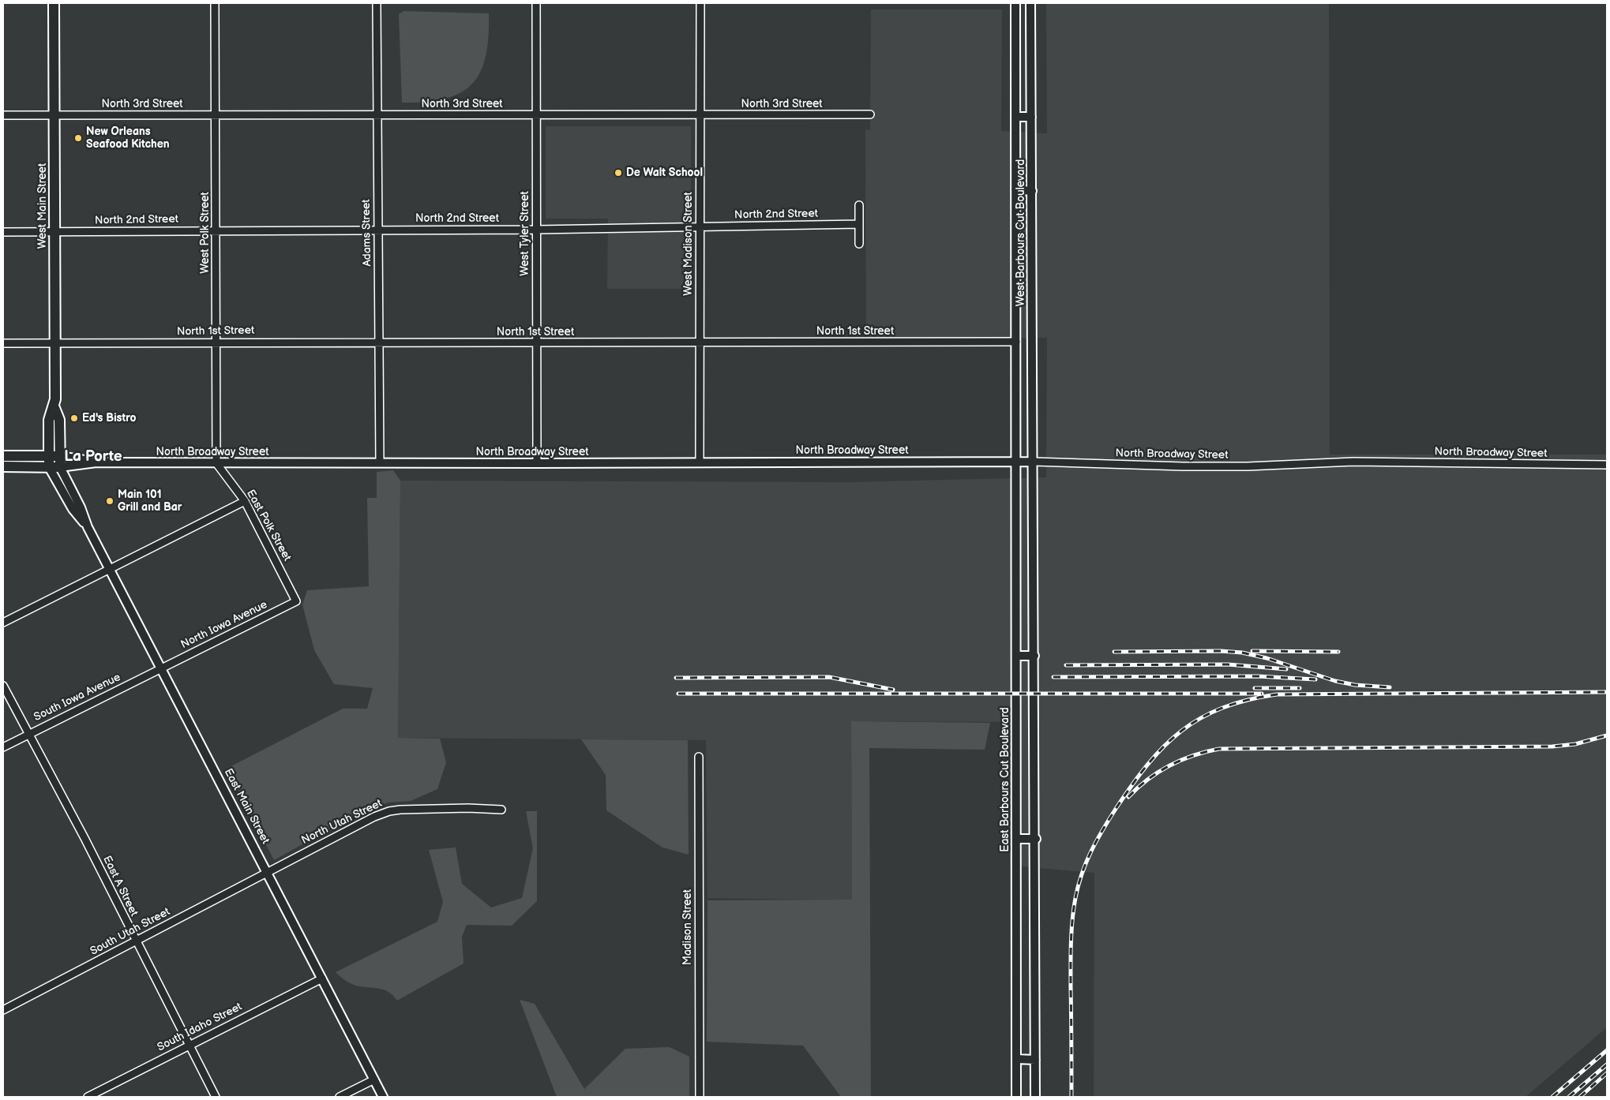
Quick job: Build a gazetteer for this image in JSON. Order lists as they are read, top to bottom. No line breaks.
{"streets":{"main road":["West Main Street"],"street":["North 3rd Street","North 2nd Street","West Polk Street","Adams Street","West Barbours Cut Boulevard","West Tyler Street","West Madison Street","North 1st Street","North Broadway Street","East Polk Street","North Iowa Avenue","South Iowa Avenue","East Barbours Cut Boulevard","East Main Street","North Utah Street","East A Street","Madison Street","South Utah Street","South Idaho Street"]},"crossings":[["North 3rd Street","West Main Street"],["North 3rd Street","West Polk Street"],["North 3rd Street","Adams Street"],["North 3rd Street","West Tyler Street"],["North 3rd Street","West Madison Street"],["West Main Street","North 2nd Street"],["West Main Street","North 1st Street"],["West Main Street","North Broadway Street"],["West Main Street","East Main Street"],["North 2nd Street","West Polk Street"],["North 2nd Street","Adams Street"],["North 2nd Street","West Tyler Street"],["North 2nd Street","West Madison Street"],["West Polk Street","North 1st Street"],["West Polk Street","North Broadway Street"],["West Polk Street","East Polk Street"],["Adams Street","North 1st Street"],["Adams Street","North Broadway Street"],["West Barbours Cut Boulevard","North 1st Street"],["West Barbours Cut Boulevard","North Broadway Street"],["West Barbours Cut Boulevard","East Barbours Cut Boulevard"],["West Tyler Street","North 1st Street"],["West Tyler Street","North Broadway Street"],["West Madison Street","North 1st Street"],["West Madison Street","North Broadway Street"],["North Broadway Street","East Polk Street"],["North Broadway Street","East Barbours Cut Boulevard"],["North Broadway Street","East Main Street"],["East Polk Street","North Iowa Avenue"],["North Iowa Avenue","South Iowa Avenue"],["North Iowa Avenue","East Main Street"],["South Iowa Avenue","East Main Street"],["South Iowa Avenue","East A Street"],["East Main Street","North Utah Street"],["East Main Street","South Utah Street"],["East Main Street","South Idaho Street"],["North Utah Street","South Utah Street"],["East A Street","South Utah Street"],["East A Street","South Idaho Street"]],"districts":["La Porte"],"places":["New Orleans Seafood Kitchen","De Walt School","Ed's Bistro","Main 101 Grill and Bar"]}
